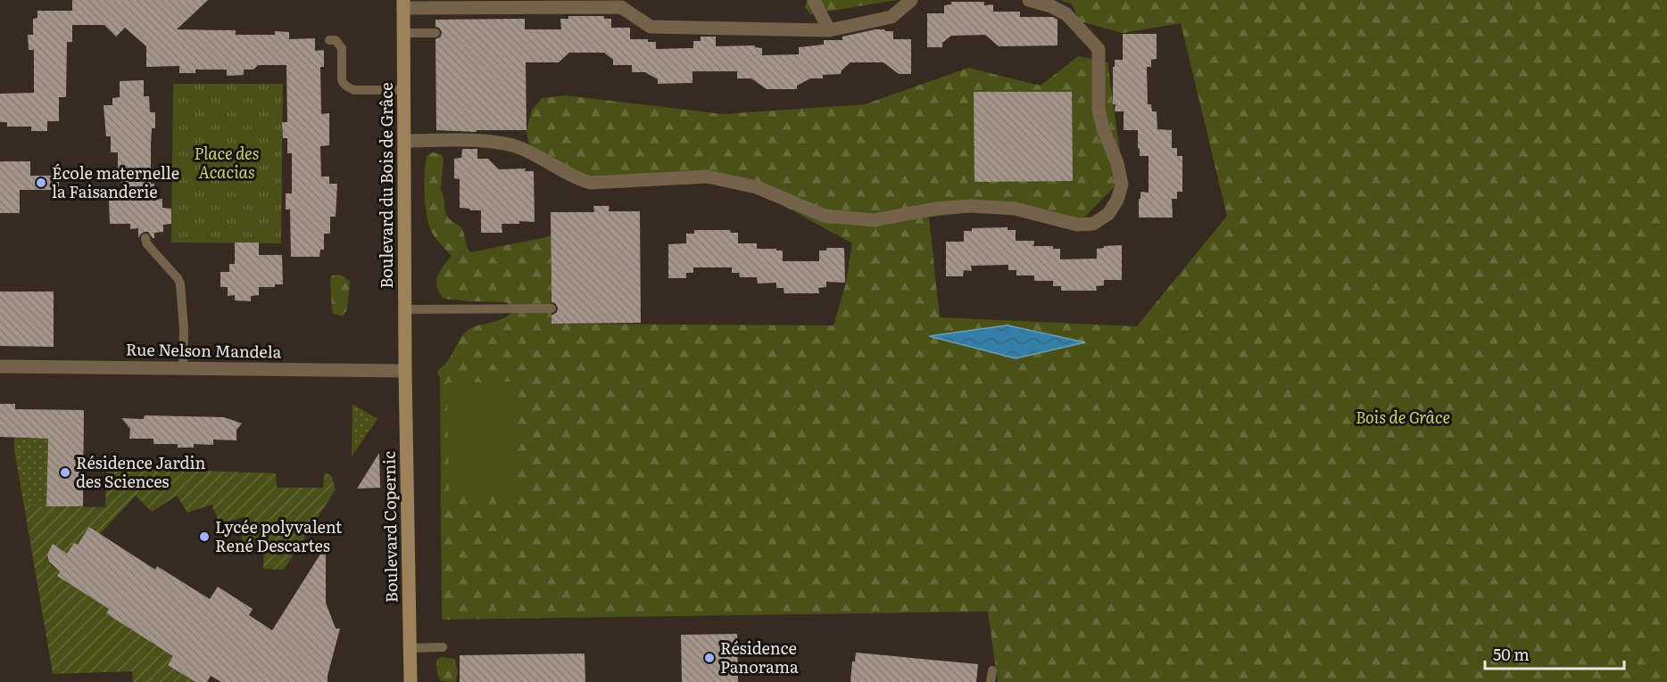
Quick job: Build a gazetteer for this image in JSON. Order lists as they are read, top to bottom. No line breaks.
{"streets":{"street":["Boulevard du Bois de Grâce","Rue Nelson Mandela","Boulevard Copernic"]},"crossings":[["Boulevard du Bois de Grâce","Rue Nelson Mandela"],["Boulevard du Bois de Grâce","Boulevard Copernic"],["Rue Nelson Mandela","Boulevard Copernic"]],"parks":["Place des Acacias","Bois de Grâce"],"places":["École maternelle la Faisanderie","Résidence Jardin des Sciences","Lycée polyvalent René Descartes","Résidence Panorama"],"scale_bar":"50 m"}
